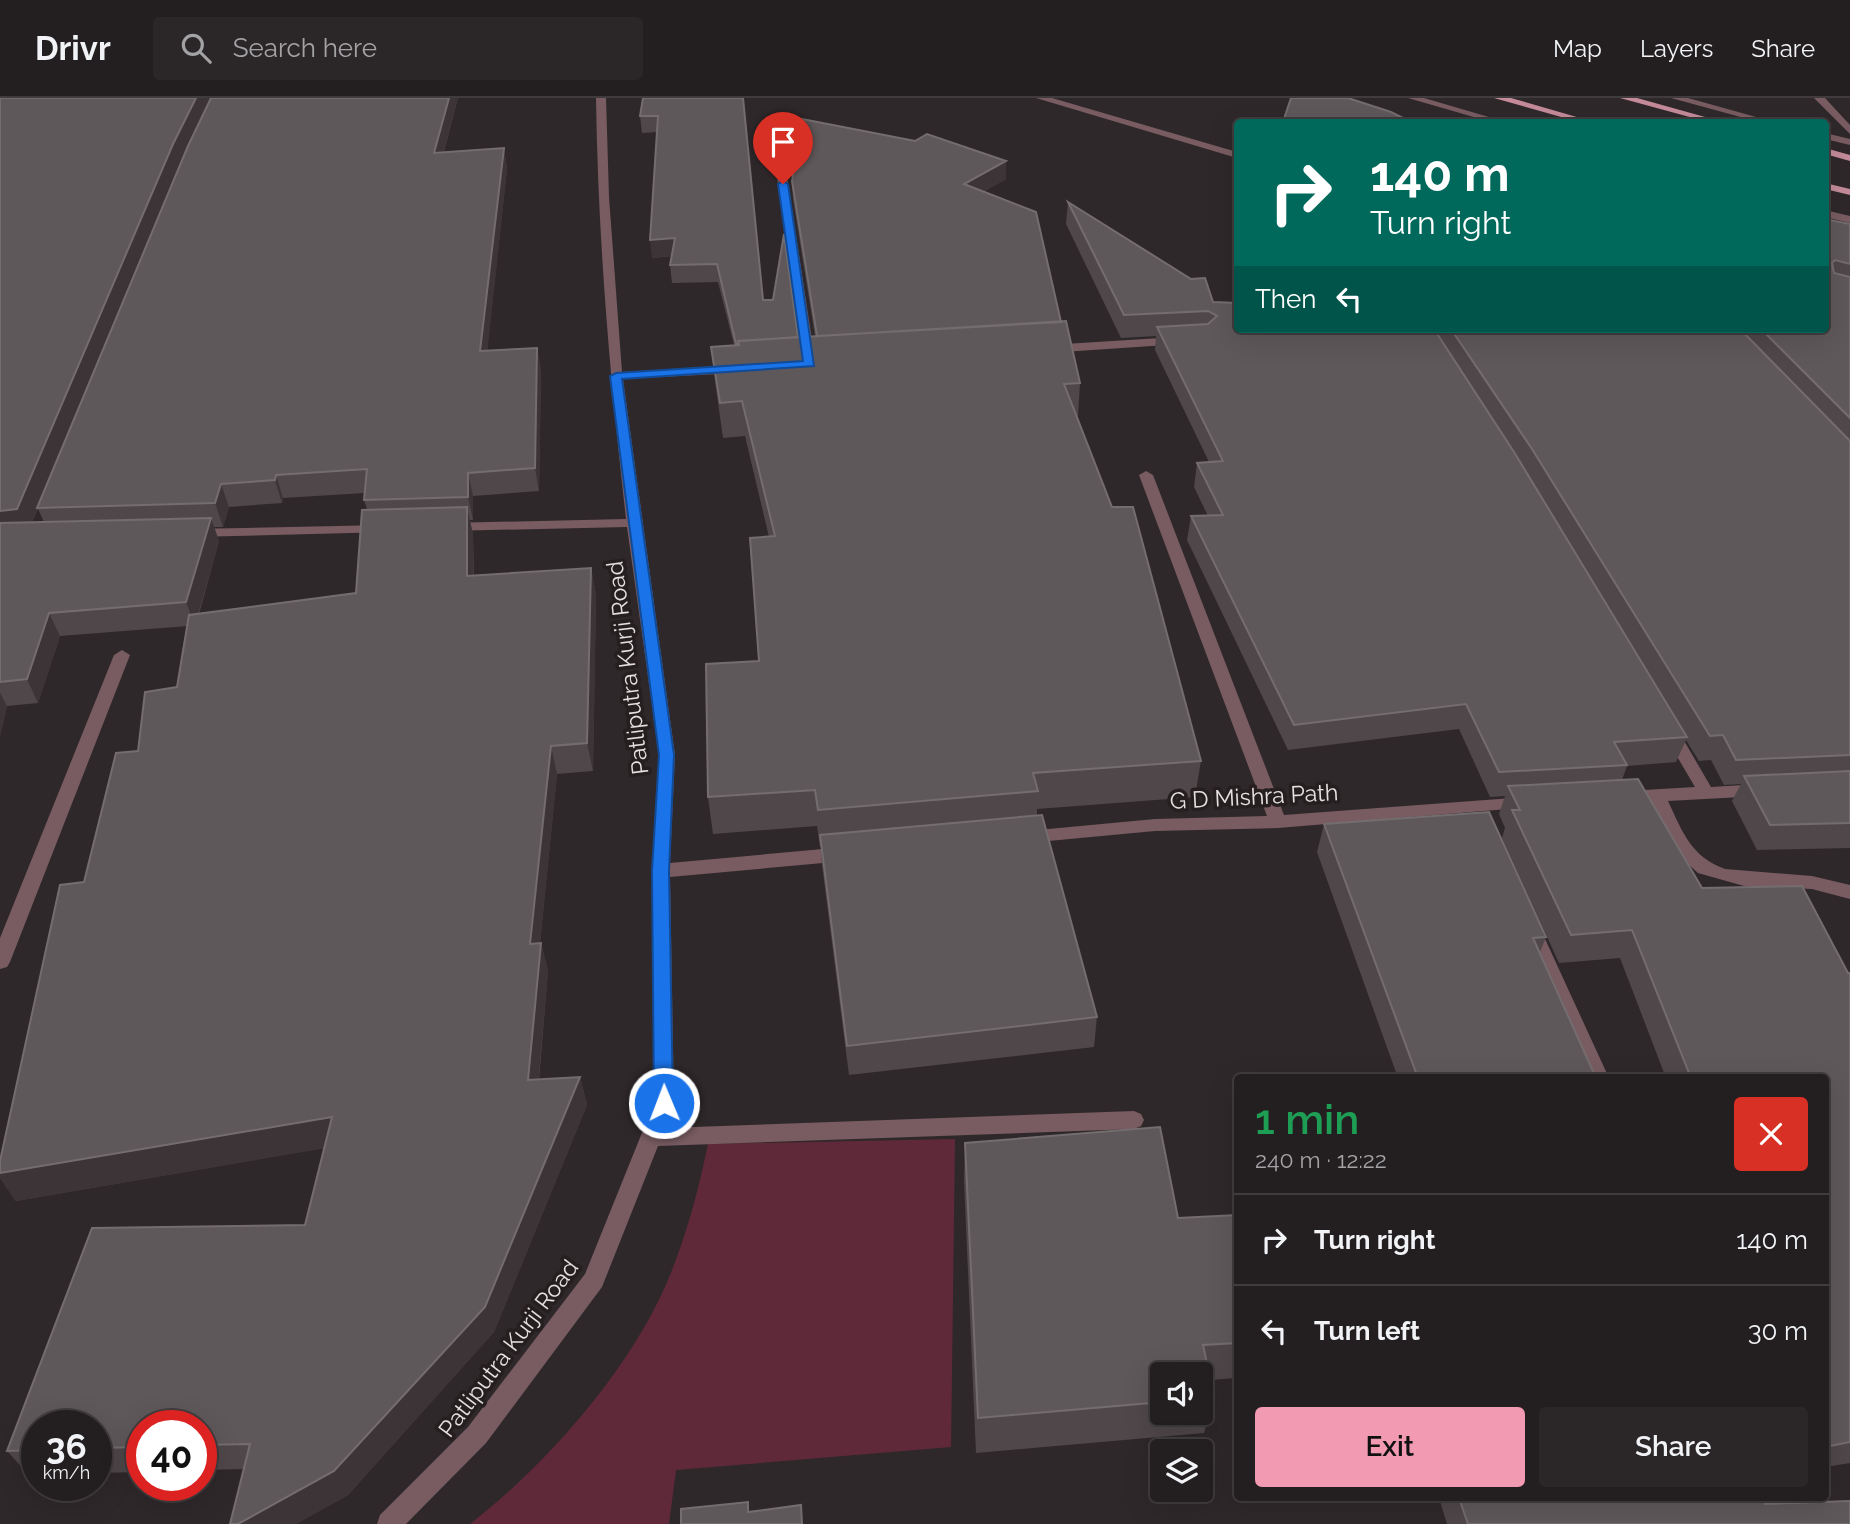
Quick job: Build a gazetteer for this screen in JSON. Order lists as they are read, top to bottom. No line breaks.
{"streets":{"street":["Patliputra Kurji Road","G D Mishra Path"]},"page":{"header":"Drivr","search":"Search here","nav":["Map","Layers","Share"],"turn":["140 m","Turn right"],"then":"Then","heading":["1 min","240 m · 12:22"],"list":[{"name":"Turn right","value":"140 m"},{"name":"Turn left","value":"30 m"}],"buttons":["Exit","Share"],"speed":"36 km/h","limit":"40"}}
